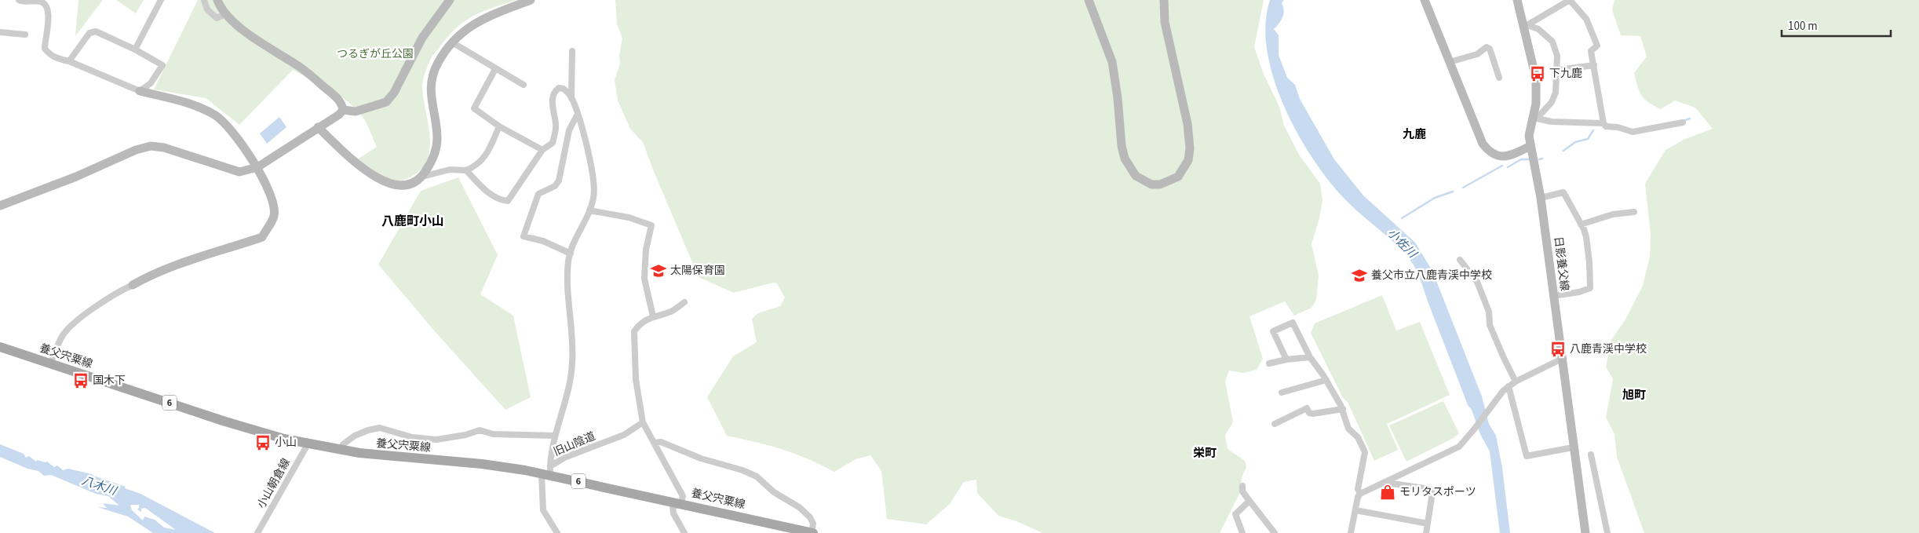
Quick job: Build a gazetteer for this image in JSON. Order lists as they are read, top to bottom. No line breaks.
{"streets":{"main road":["養父宍粟線","6"],"street":["日影養父線","旧山陰道","小山朝倉線"]},"crossings":[["養父宍粟線","旧山陰道"],["養父宍粟線","小山朝倉線"]],"districts":["九鹿","八鹿町小山","旭町","栄町"],"water":["小佐川","八木川"],"parks":["つるぎが丘公園"],"places":{"bus stop":["下九鹿","八鹿青渓中学校","国木下","小山"],"school or university":["太陽保育園","養父市立八鹿青渓中学校"],"shop":["モリタスポーツ"]},"scale_bar":"100 m"}
